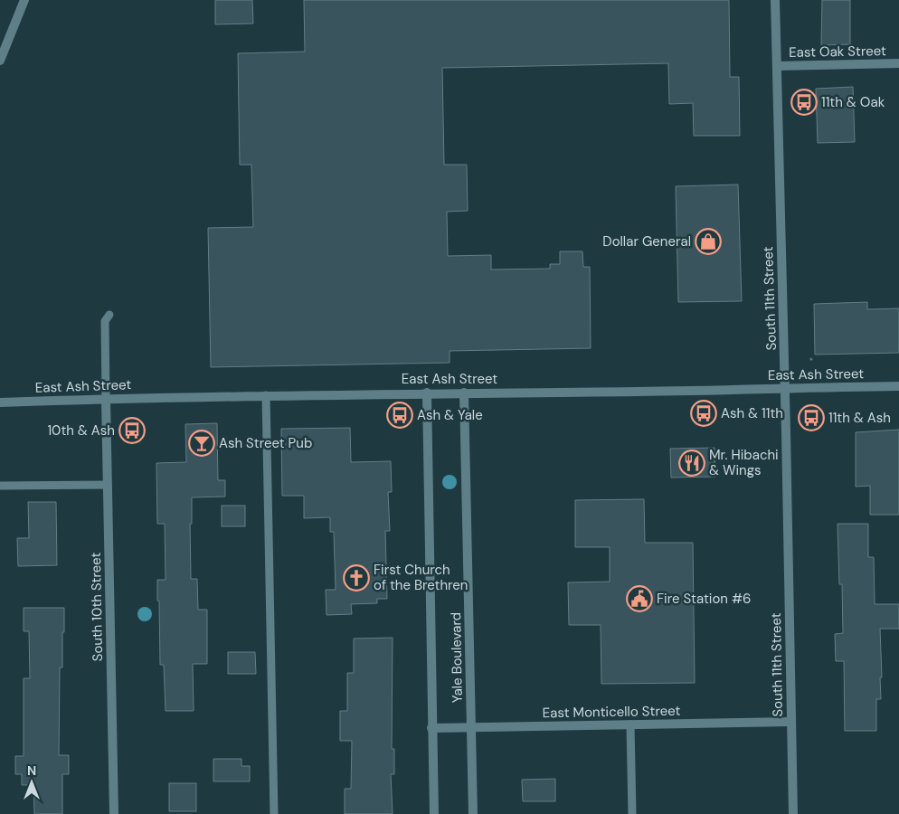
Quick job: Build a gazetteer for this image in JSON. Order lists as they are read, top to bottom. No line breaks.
{"streets":{"street":["East Oak Street","South 11th Street","East Ash Street","South 10th Street","Yale Boulevard","East Monticello Street"]},"crossings":[["East Oak Street","South 11th Street"],["South 11th Street","East Ash Street"],["South 11th Street","East Monticello Street"],["East Ash Street","South 10th Street"],["East Ash Street","Yale Boulevard"],["Yale Boulevard","East Monticello Street"]],"places":{"bus stop":["11th & Oak","Ash & 11th","Ash & Yale","11th & Ash","10th & Ash"],"shop":["Dollar General"],"bar":["Ash Street Pub"],"restaurant":["Mr. Hibachi & Wings"],"church":["First Church of the Brethren"],"public building":["Fire Station #6"]},"north":"top"}
